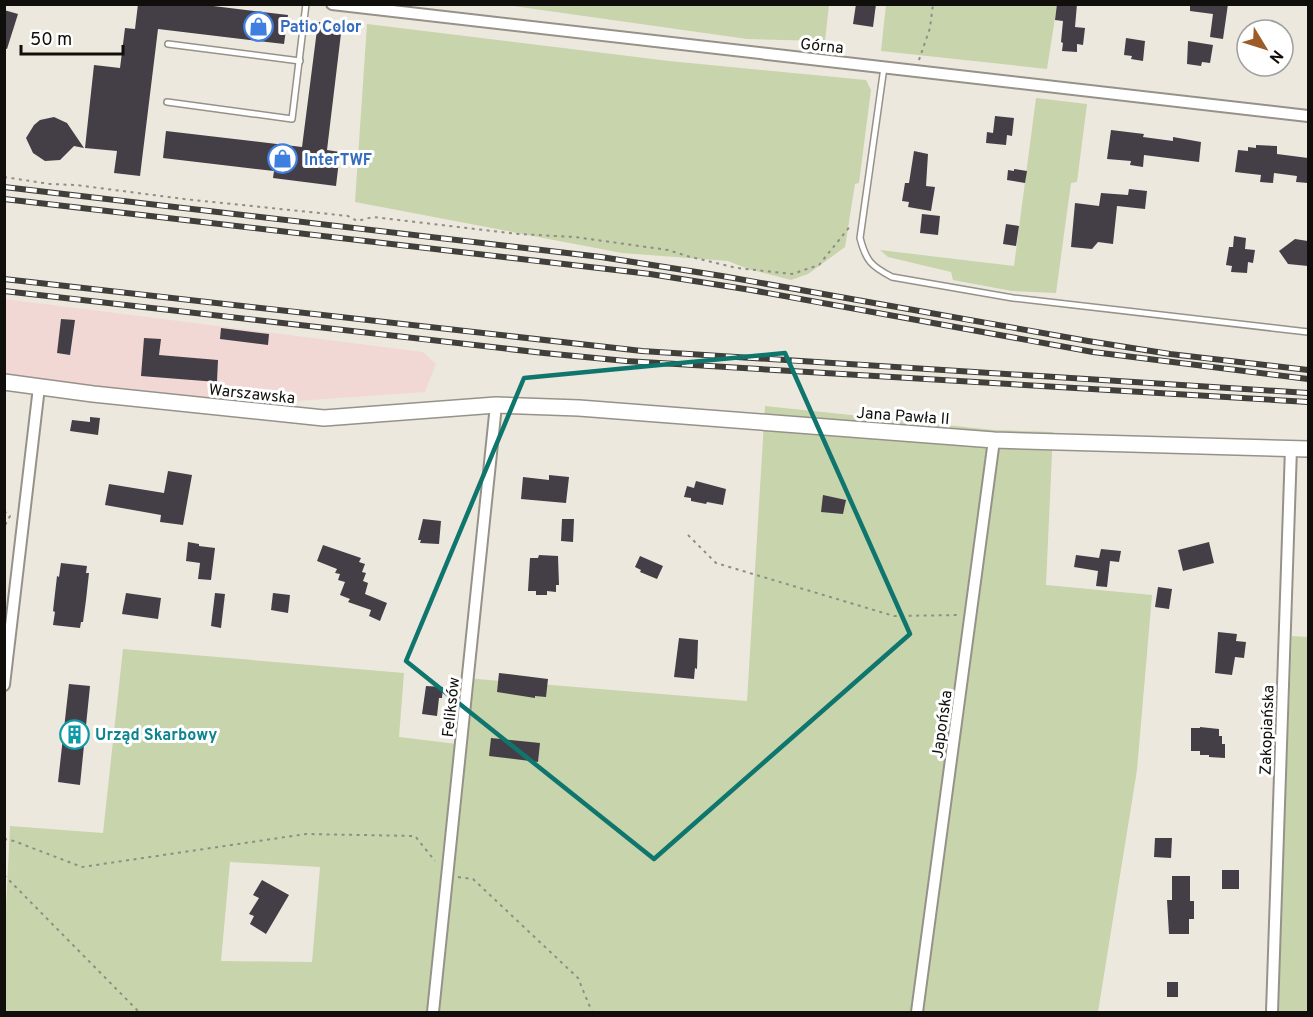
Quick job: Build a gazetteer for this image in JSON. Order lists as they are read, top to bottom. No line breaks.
{"streets":{"main road":["Warszawska","Jana Pawła II"],"street":["Górna","Feliksów","Japońska","Zakopiańska"]},"crossings":[["Warszawska","Jana Pawła II"],["Warszawska","Feliksów"],["Jana Pawła II","Feliksów"],["Jana Pawła II","Japońska"],["Jana Pawła II","Zakopiańska"]],"places":{"shop":["Patio Color","InterTWF"],"building":["Urząd Skarbowy"]},"scale_bar":"50 m","north":"bottom right"}
